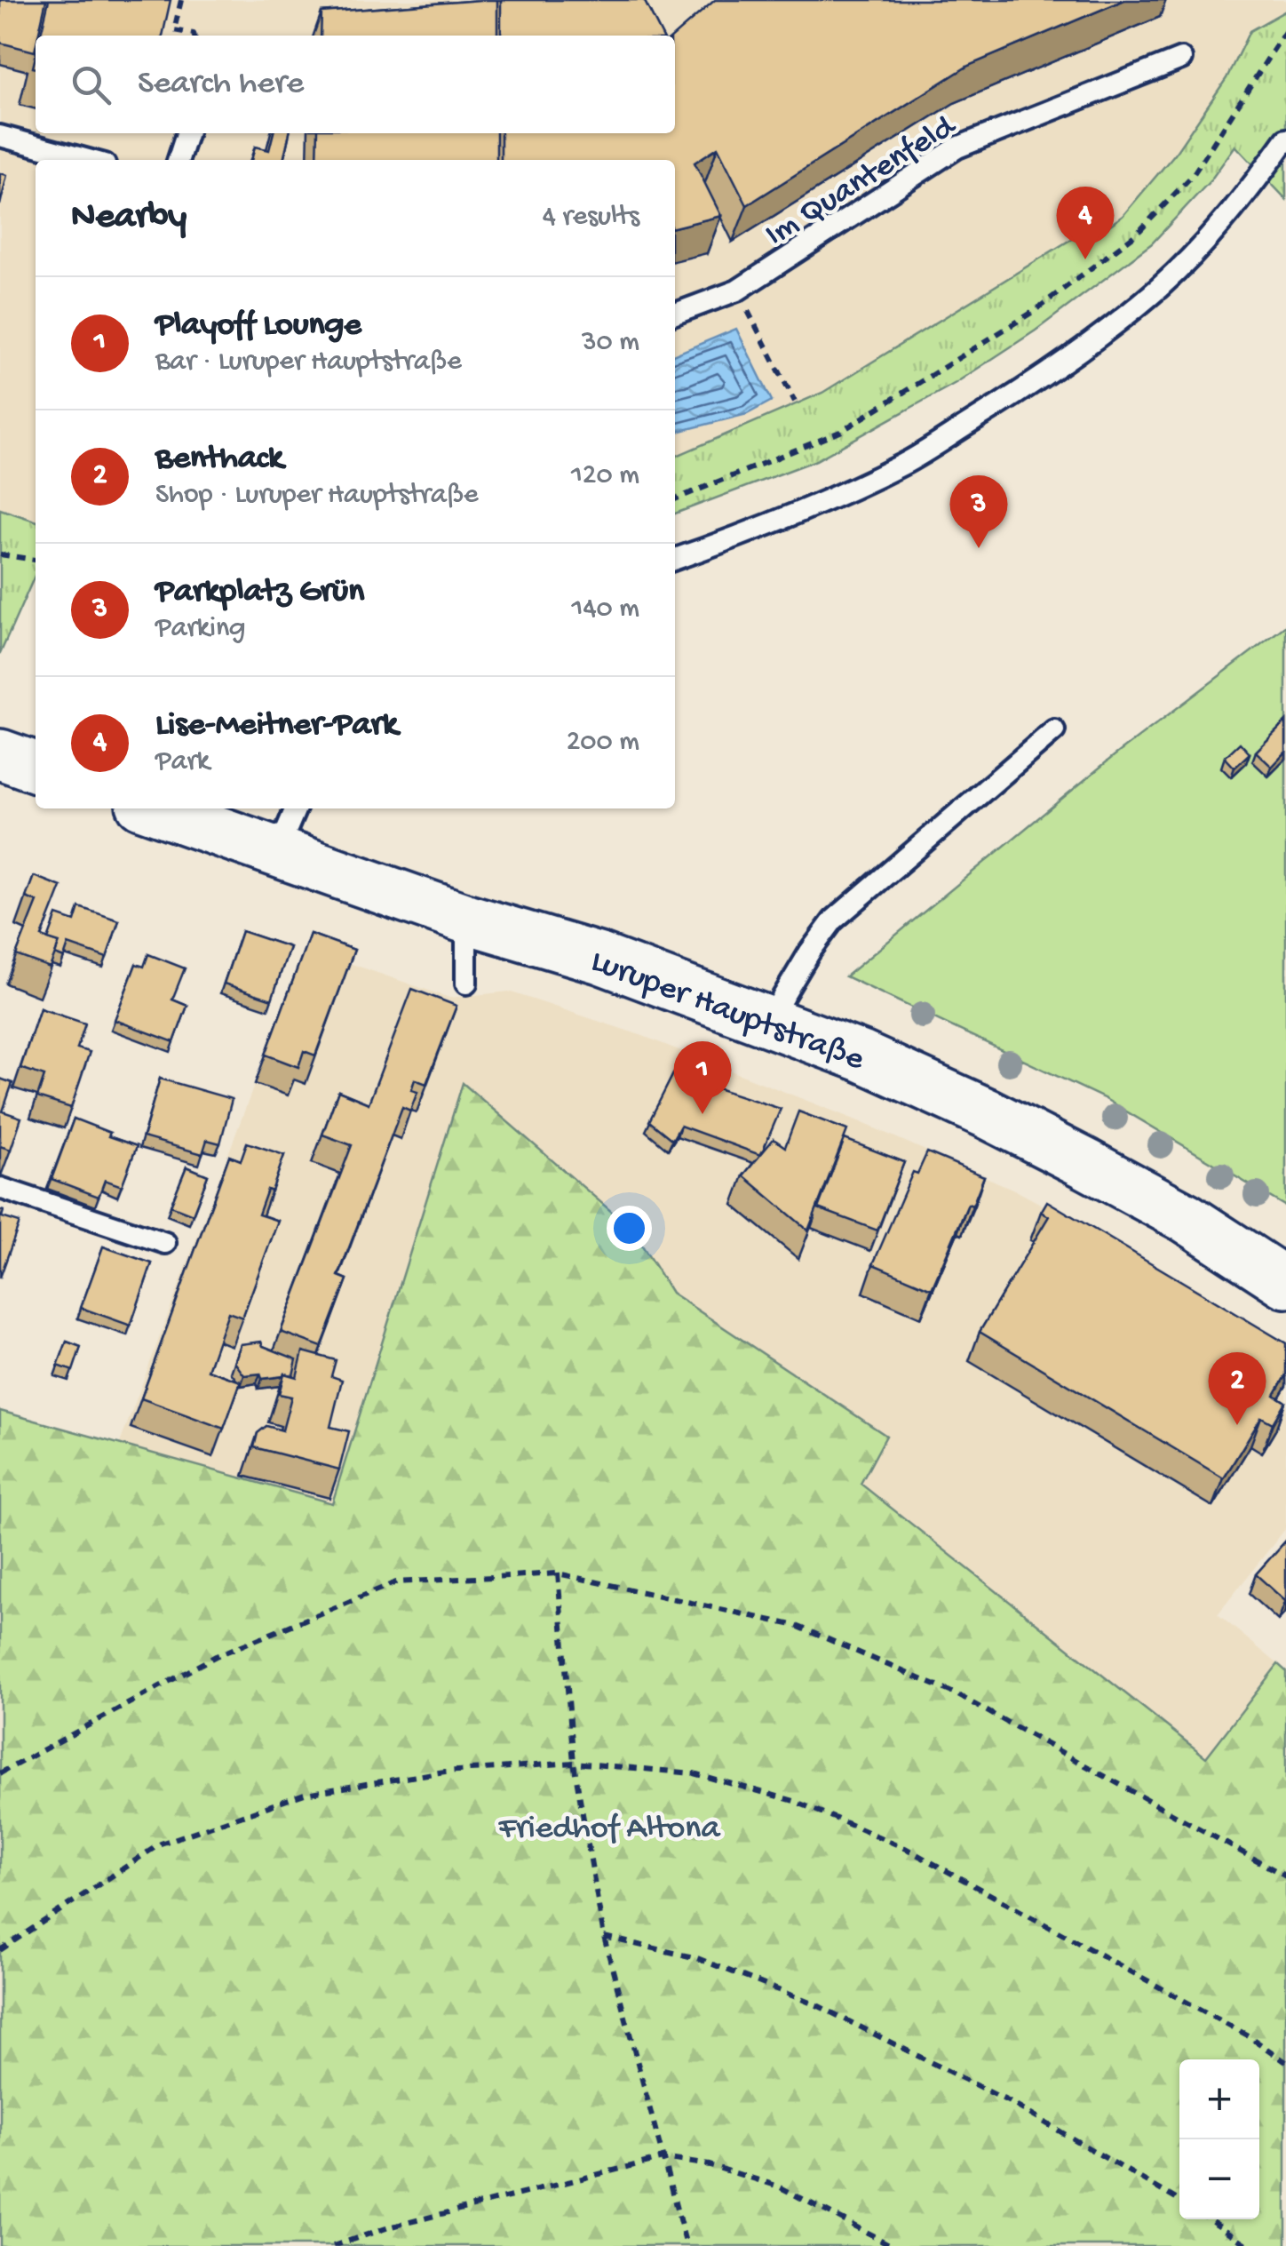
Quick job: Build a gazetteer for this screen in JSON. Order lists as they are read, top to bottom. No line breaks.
{"streets":{"main road":["Luruper Hauptstraße"],"lane":["Im Quantenfeld"]},"parks":["Friedhof Altona"],"page":{"search":"Search here","heading":["Nearby","4 results"],"pins":["4","3","1","2"],"list":[{"mark":"1","name":"Playoff Lounge","note":"Bar · Luruper Hauptstraße","value":"30 m"},{"mark":"2","name":"Benthack","note":"Shop · Luruper Hauptstraße","value":"120 m"},{"mark":"3","name":"Parkplatz Grün","note":"Parking","value":"140 m"},{"mark":"4","name":"Lise-Meitner-Park","note":"Park","value":"200 m"}],"map_buttons":["+","−"]}}
